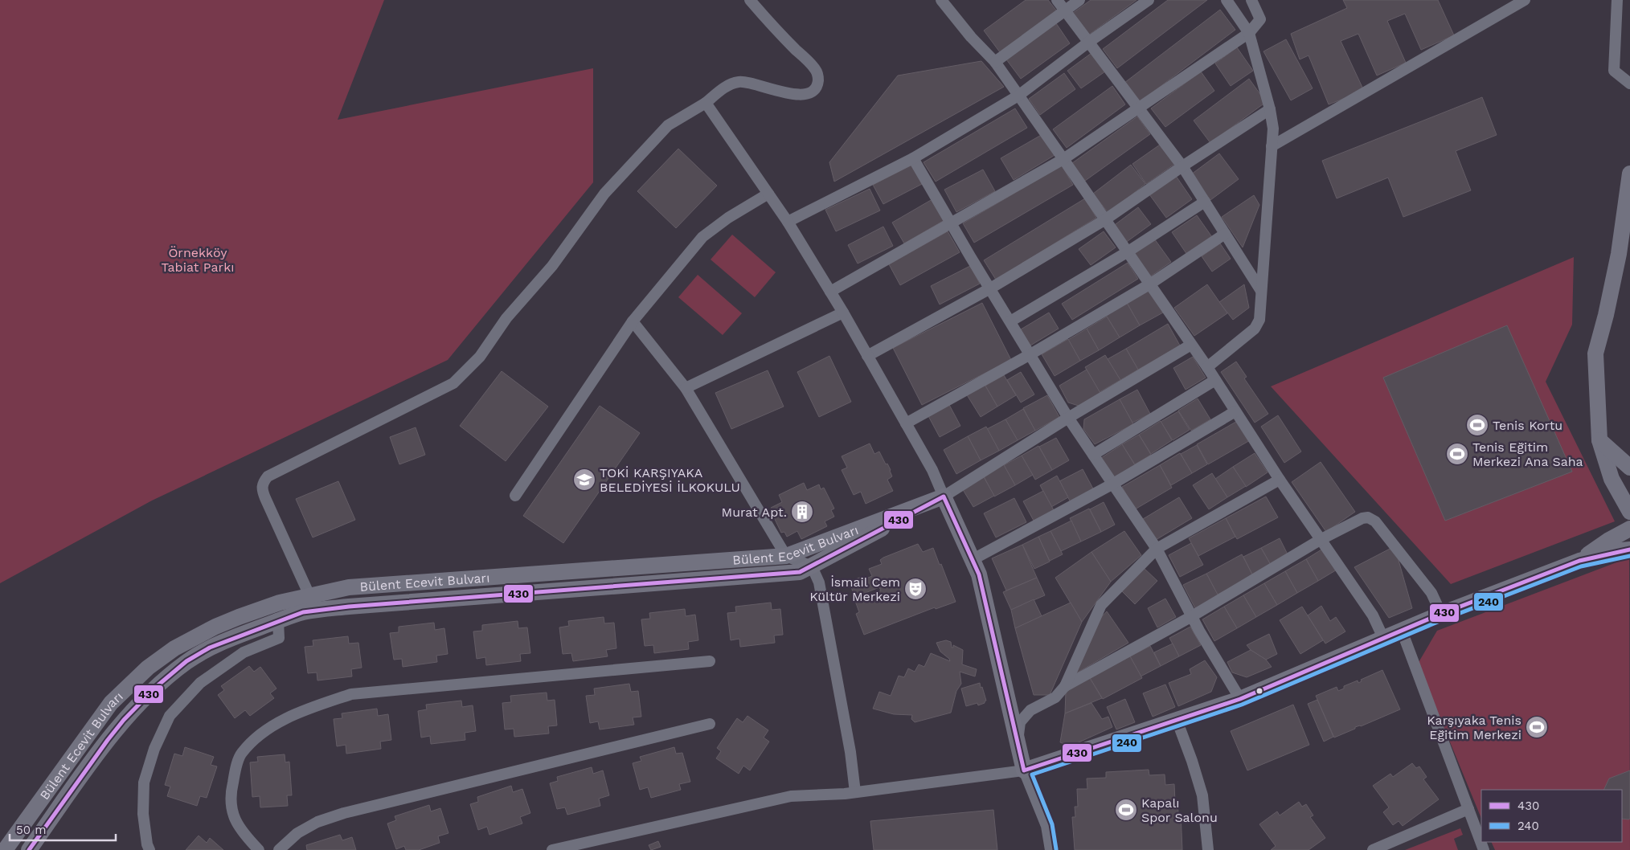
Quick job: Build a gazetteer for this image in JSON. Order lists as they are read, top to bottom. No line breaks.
{"streets":{"street":["Bülent Ecevit Bulvarı"]},"parks":["Örnekköy Tabiat Parkı"],"places":{"sports":["Tenis Kortu","Tenis Eğitim Merkezi Ana Saha","Karşıyaka Tenis Eğitim Merkezi","Kapalı Spor Salonu"],"school or university":["TOKİ KARŞIYAKA BELEDİYESİ İLKOKULU"],"building":["Murat Apt."],"theatre":["İsmail Cem Kültür Merkezi"]},"lines":["transit line 430","transit line 240"],"legend":["430","240"],"scale_bar":"50 m"}
